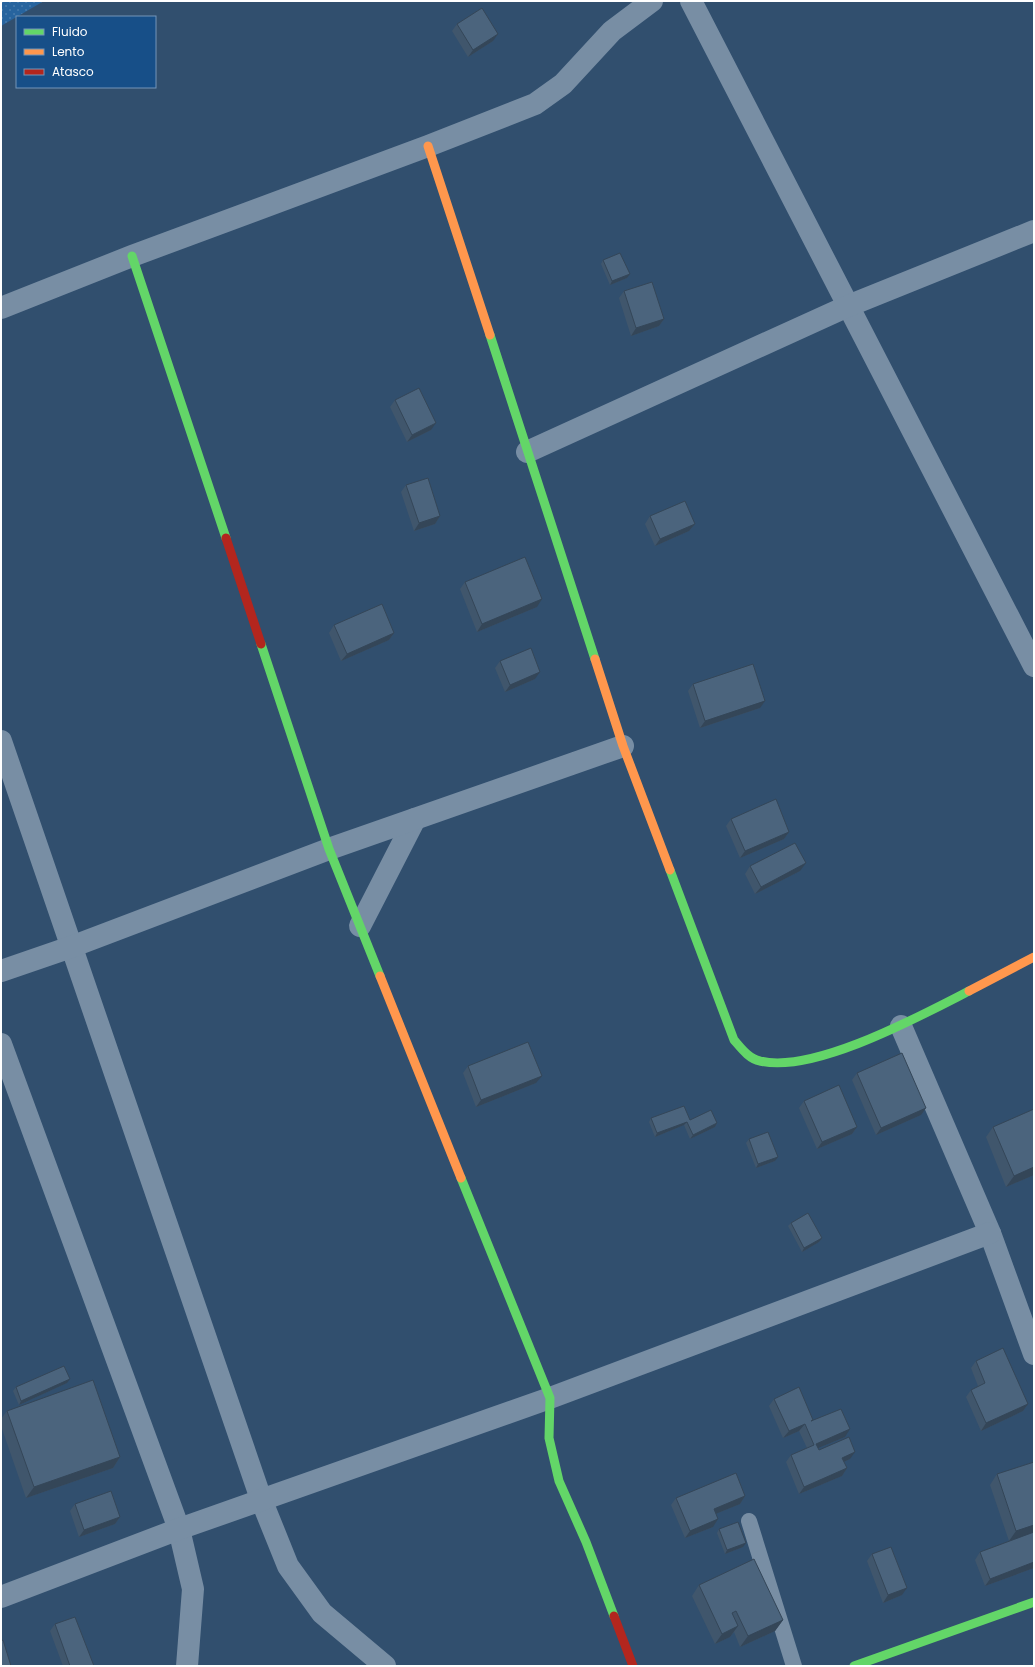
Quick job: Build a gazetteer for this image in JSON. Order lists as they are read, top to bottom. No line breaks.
{"legend":["Fluido","Lento","Atasco"]}
